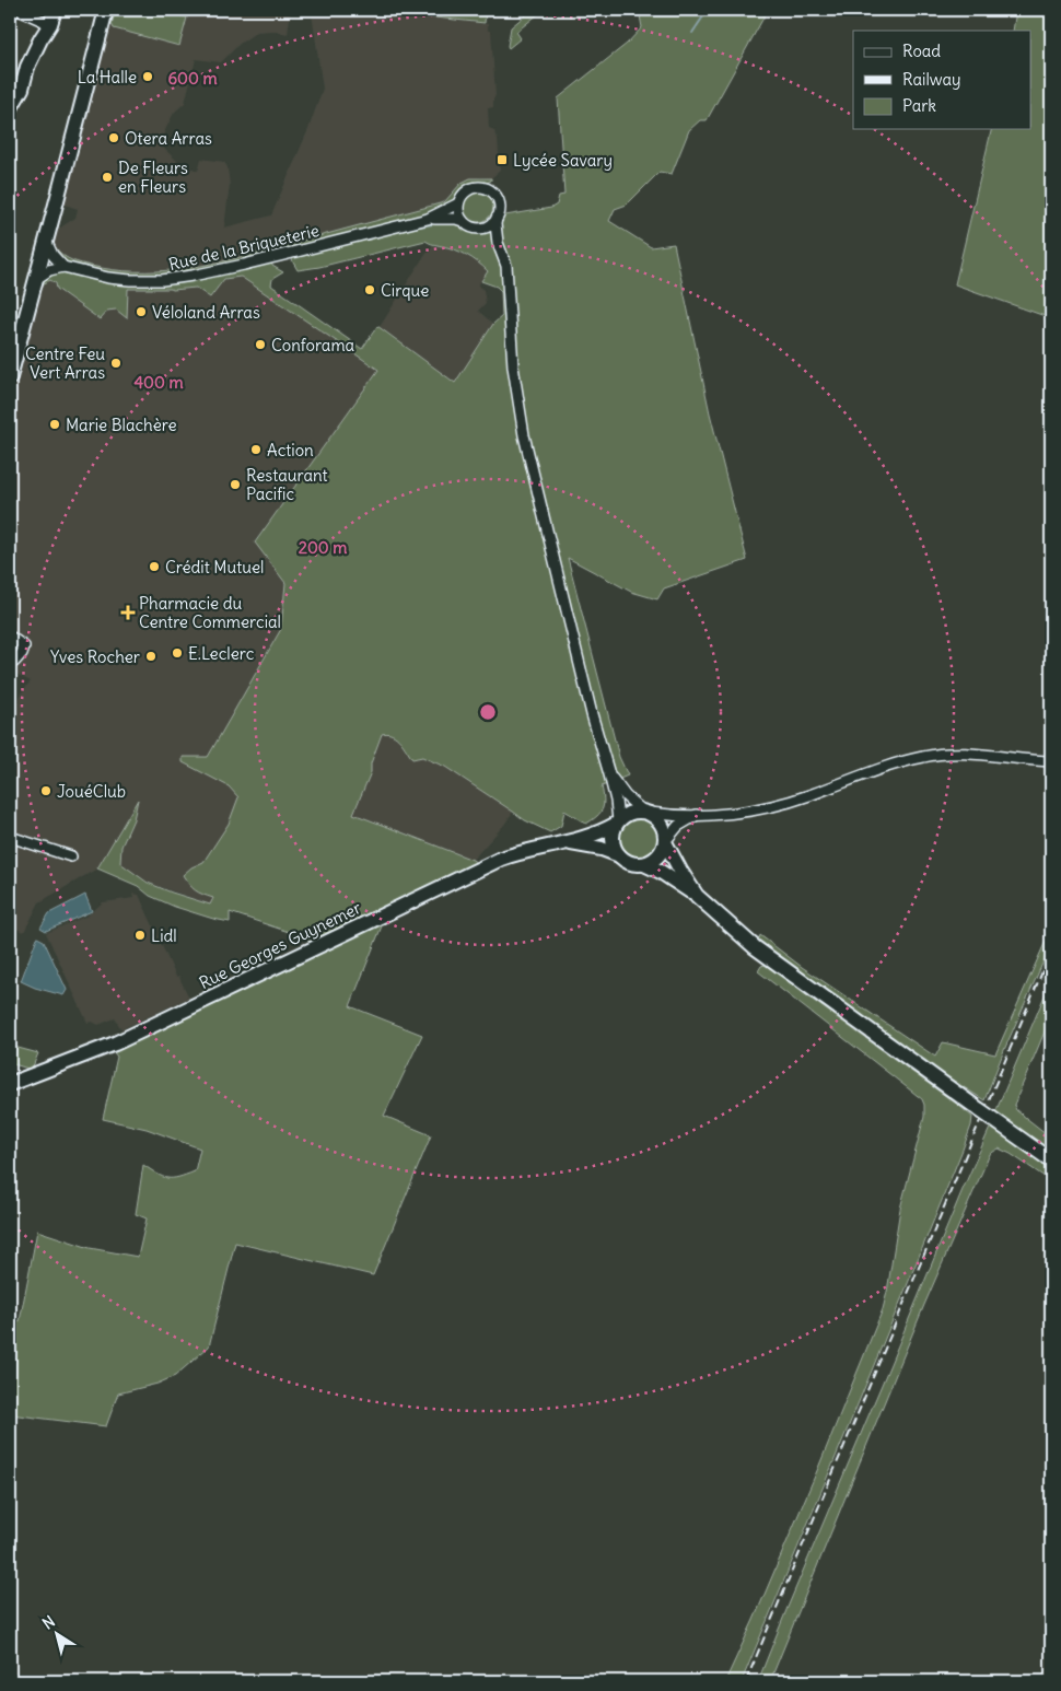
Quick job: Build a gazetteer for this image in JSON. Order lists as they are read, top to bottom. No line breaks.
{"streets":{"street":["Rue de la Briqueterie","Rue Georges Guynemer"]},"places":{"other":["La Halle","Otera Arras","De Fleurs en Fleurs","Cirque","Véloland Arras","Conforama","Centre Feu Vert Arras","Marie Blachère","Action","Restaurant Pacific","Crédit Mutuel","E.Leclerc","Yves Rocher","JouéClub","Lidl"],"transit":["Lycée Savary"],"health":["Pharmacie du Centre Commercial"]},"legend":["Road","Railway","Park"],"north":"top left","rings":["600 m","400 m","200 m"]}
